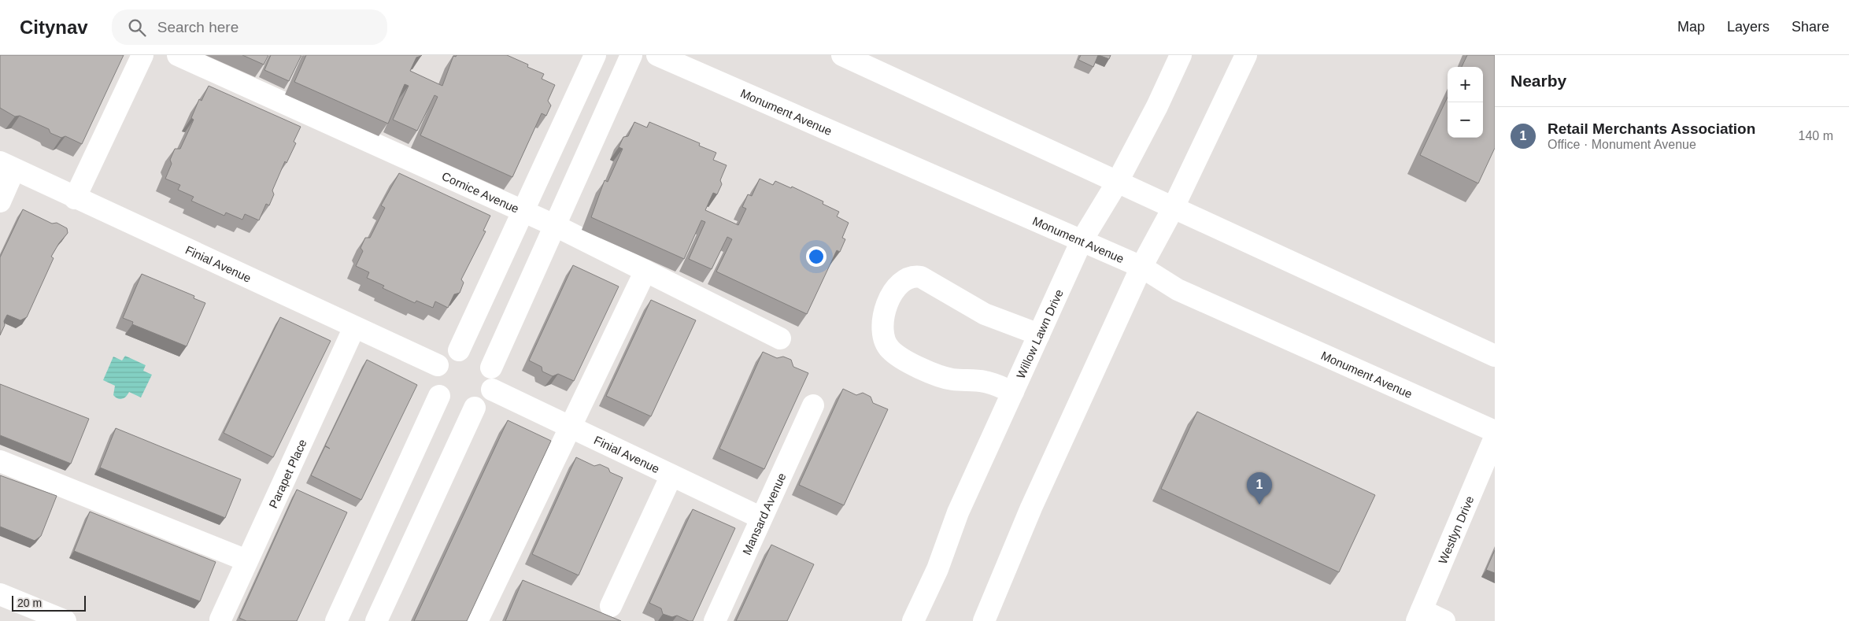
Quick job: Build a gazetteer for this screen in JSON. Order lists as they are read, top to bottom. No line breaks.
{"streets":{"street":["Monument Avenue","Cornice Avenue","Finial Avenue","Willow Lawn Drive","Parapet Place","Mansard Avenue","Westlyn Drive"]},"crossings":[["Monument Avenue","Willow Lawn Drive"],["Finial Avenue","Parapet Place"],["Finial Avenue","Mansard Avenue"]],"scale_bar":"20 m","page":{"header":"Citynav","search":"Search here","nav":["Map","Layers","Share"],"heading":"Nearby","map_buttons":["+","−"],"list":[{"mark":"1","name":"Retail Merchants Association","note":"Office · Monument Avenue","value":"140 m"}],"pins":"1","scale":"20 m"}}
